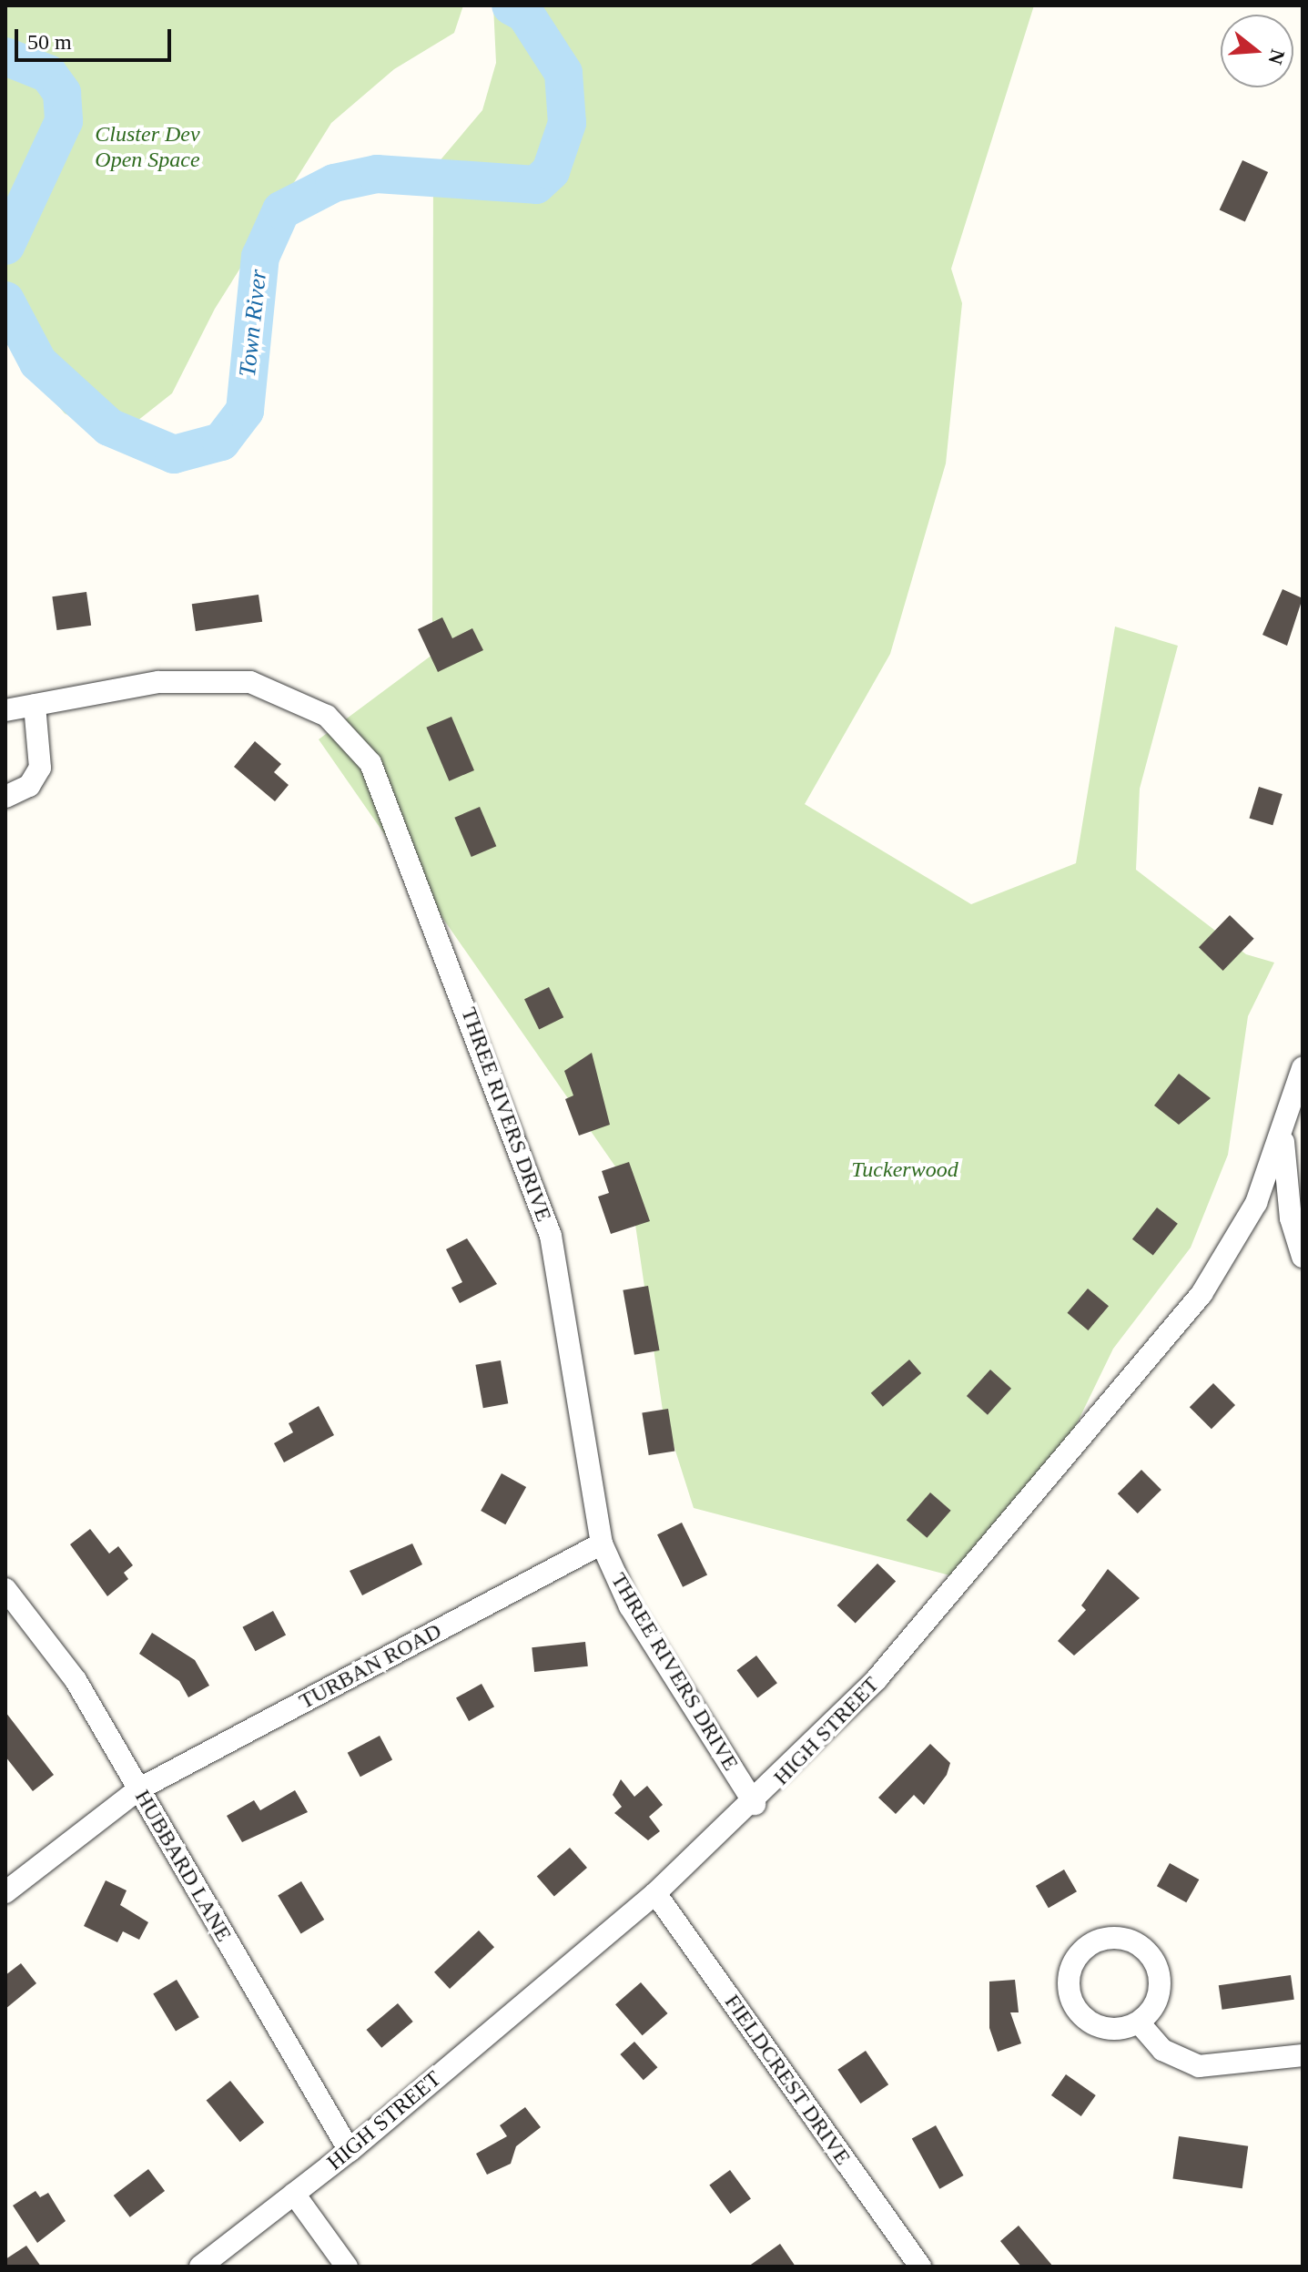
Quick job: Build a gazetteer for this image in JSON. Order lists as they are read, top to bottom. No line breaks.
{"streets":{"street":["THREE RIVERS DRIVE","TURBAN ROAD","HIGH STREET","HUBBARD LANE","FIELDCREST DRIVE"]},"crossings":[["THREE RIVERS DRIVE","TURBAN ROAD"],["THREE RIVERS DRIVE","HIGH STREET"],["TURBAN ROAD","HUBBARD LANE"],["HIGH STREET","HUBBARD LANE"],["HIGH STREET","FIELDCREST DRIVE"]],"water":["Town River"],"parks":["Cluster Dev Open Space","Tuckerwood"],"scale_bar":"50 m","north":"right"}
